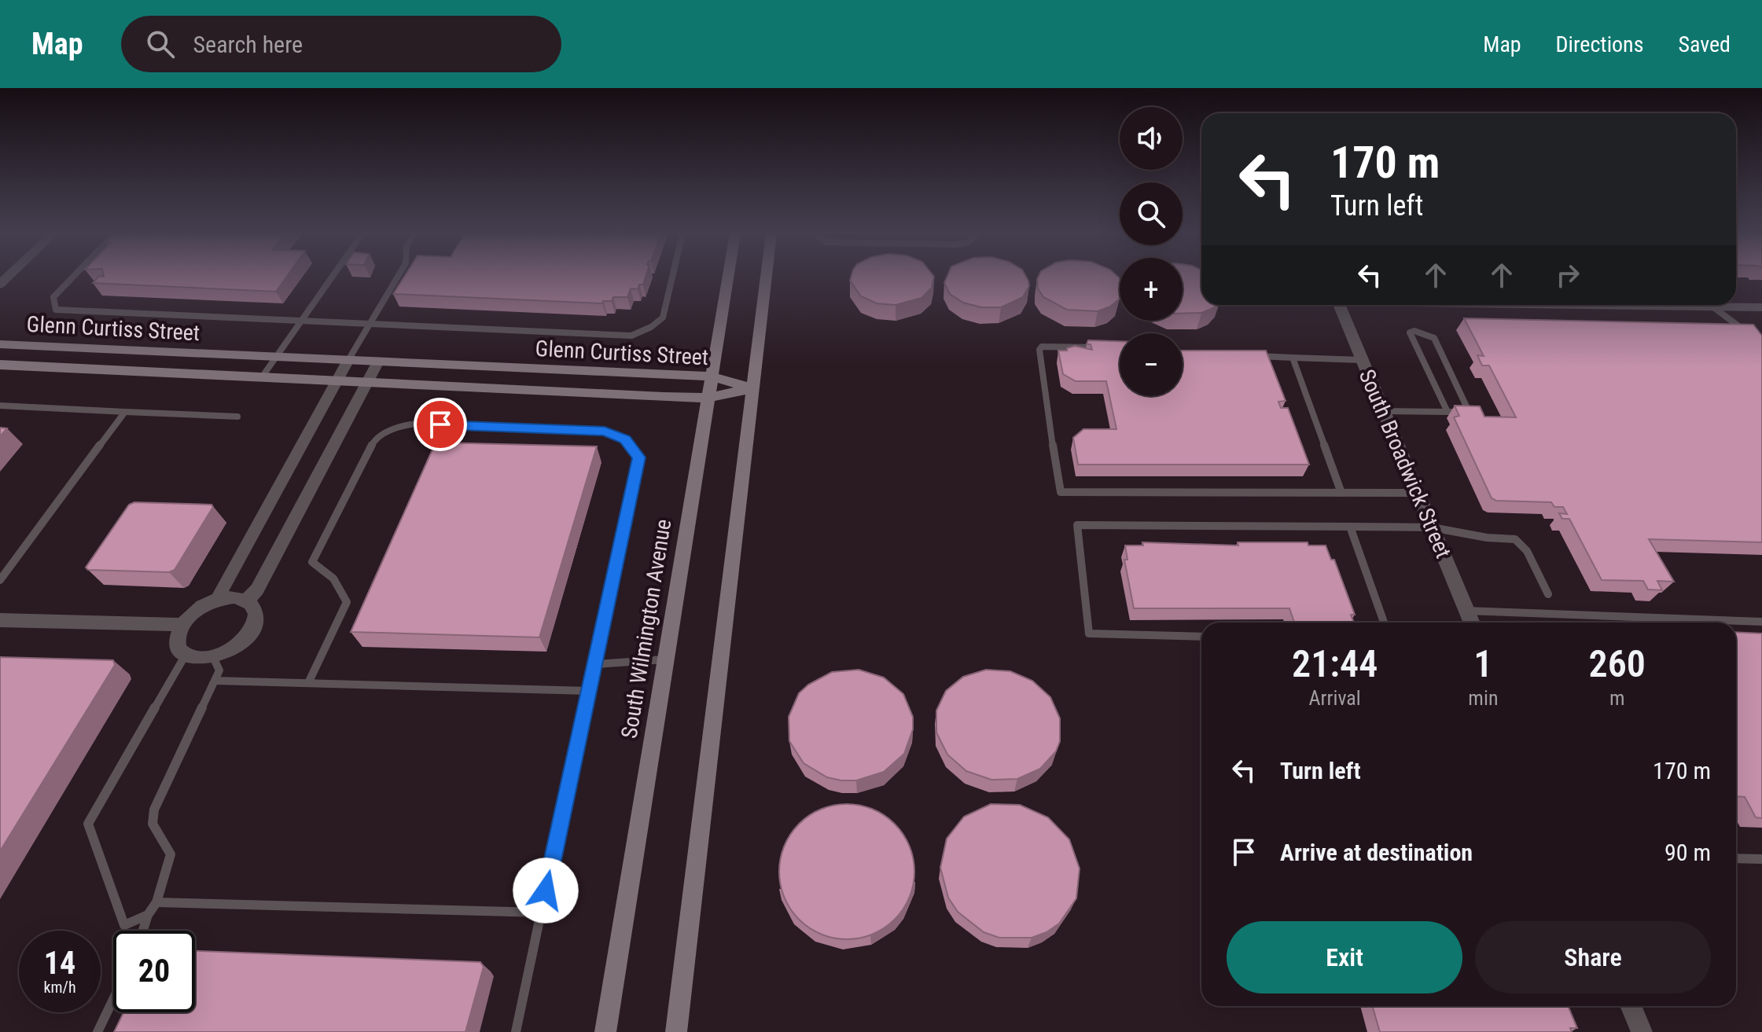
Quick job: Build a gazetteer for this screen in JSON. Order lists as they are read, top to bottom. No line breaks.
{"streets":{"main road":["Glenn Curtiss Street","South Wilmington Avenue"],"street":["South Broadwick Street"]},"crossings":[["Glenn Curtiss Street","South Wilmington Avenue"]],"page":{"header":"Map","search":"Search here","nav":["Map","Directions","Saved"],"map_buttons":["+","−"],"turn":["170 m","Turn left"],"eta":["21:44","Arrival","1","min","260","m"],"list":[{"name":"Turn left","value":"170 m"},{"name":"Arrive at destination","value":"90 m"}],"buttons":["Exit","Share"],"speed":"14 km/h","limit":"20"}}
